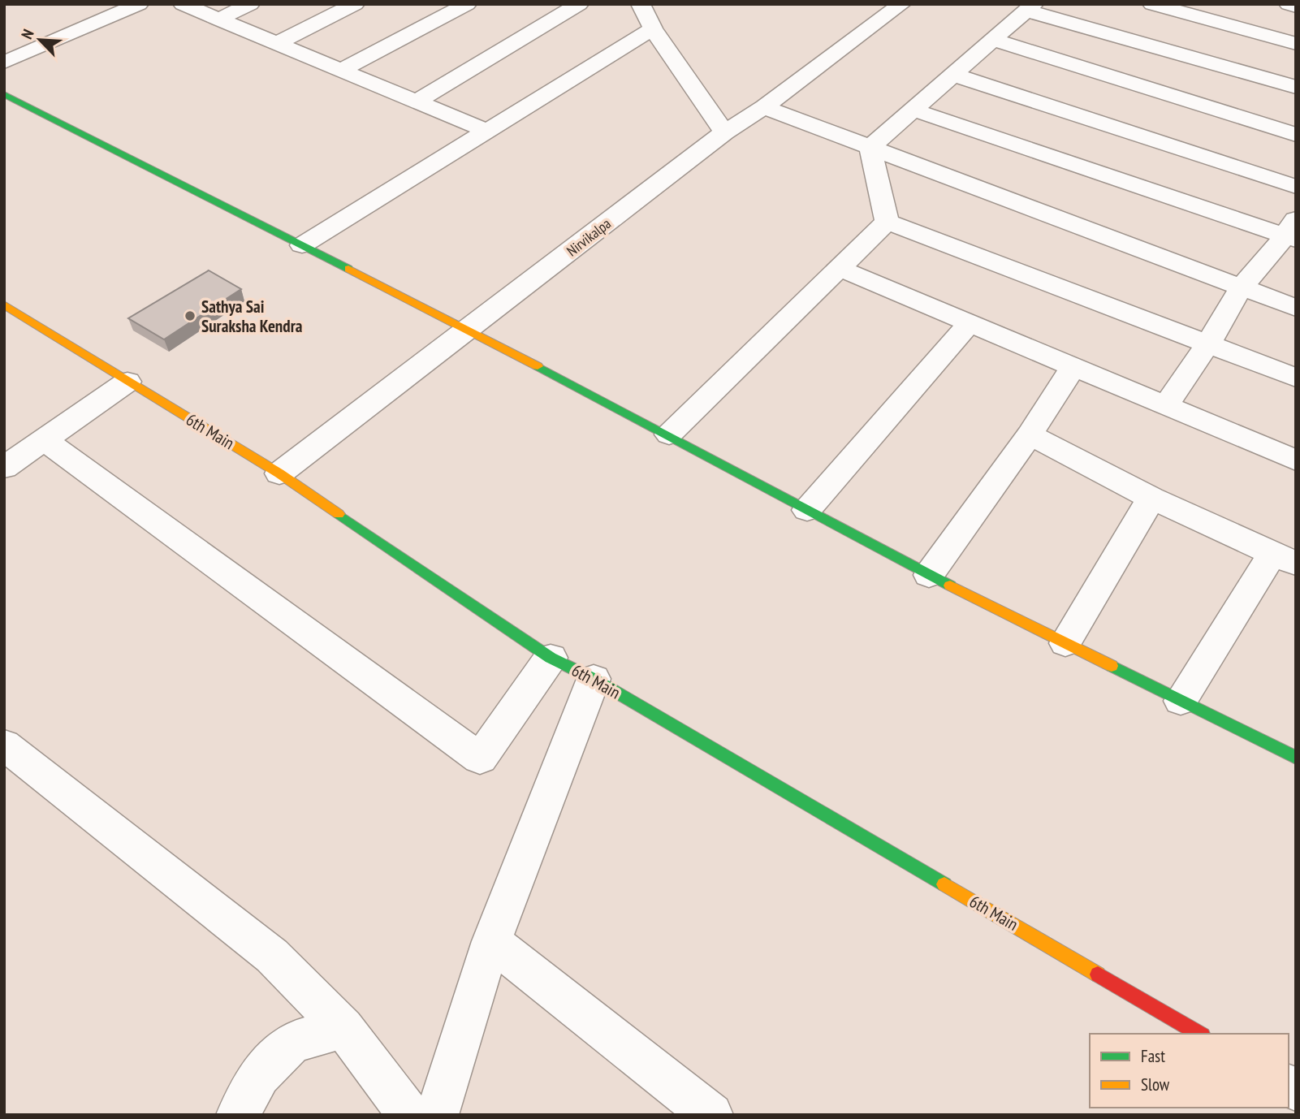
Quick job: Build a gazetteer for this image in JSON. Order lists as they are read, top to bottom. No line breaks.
{"streets":{"street":["Nirvikalpa","6th Main"]},"crossings":[["Nirvikalpa","6th Main"]],"places":["Sathya Sai Suraksha Kendra"],"legend":["Fast","Slow"],"north":"top left"}
